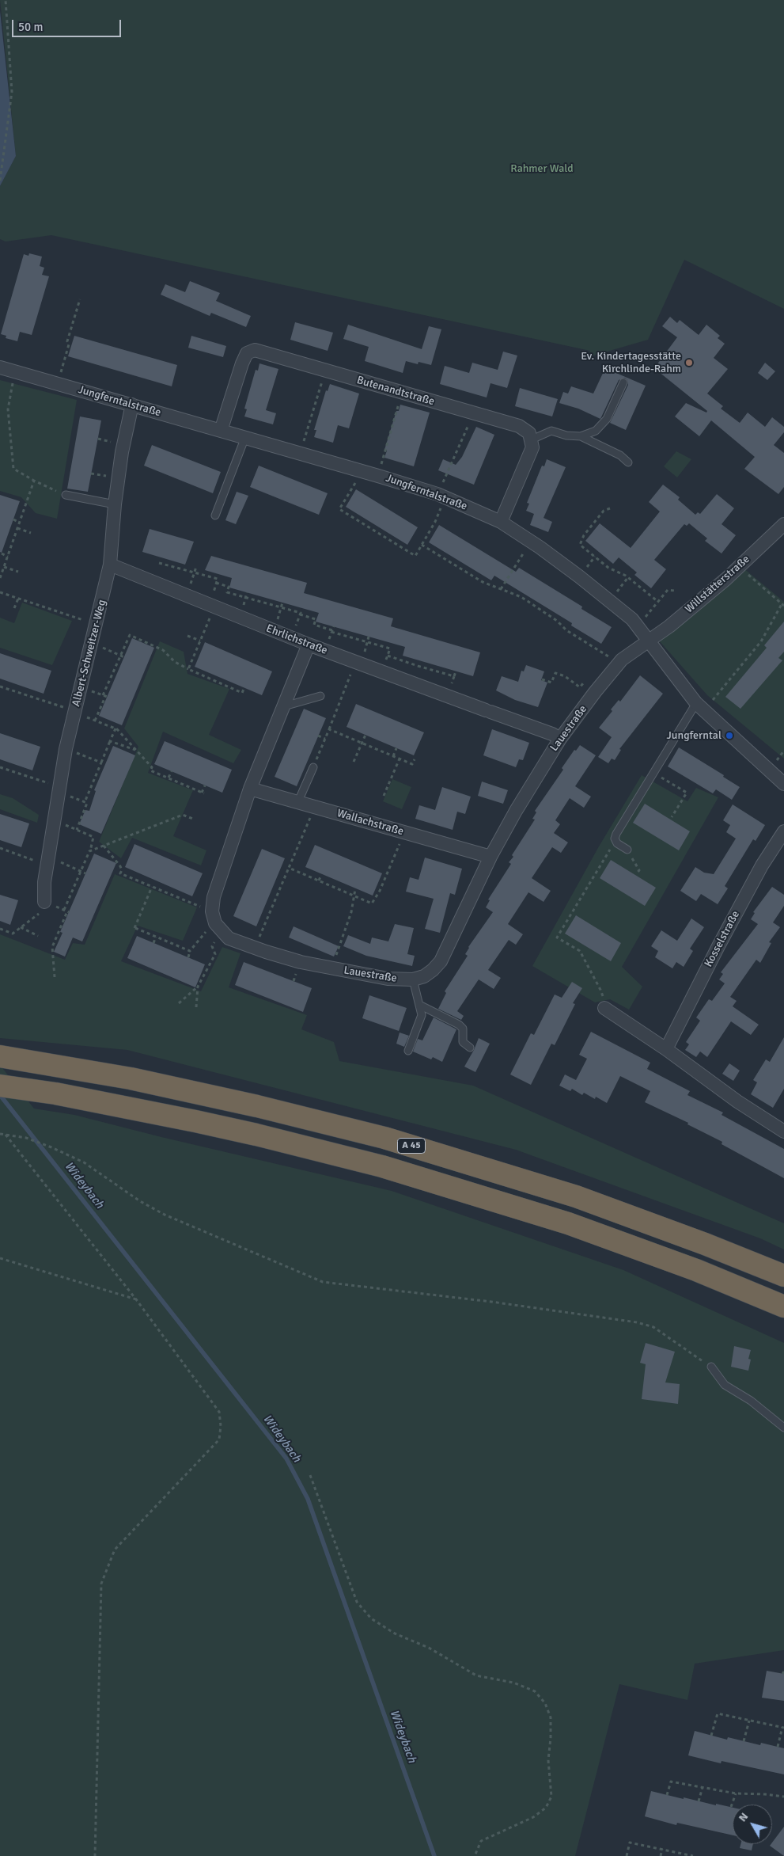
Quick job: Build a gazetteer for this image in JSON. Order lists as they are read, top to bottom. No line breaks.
{"streets":{"highway":["A 45"],"street":["Butenandtstraße","Jungferntalstraße","Willstätterstraße","Ehrlichstraße","Albert-Schweitzer-Weg","Lauestraße","Wallachstraße","Kosselstraße"]},"crossings":[["Butenandtstraße","Jungferntalstraße"],["Jungferntalstraße","Willstätterstraße"],["Jungferntalstraße","Albert-Schweitzer-Weg"],["Jungferntalstraße","Lauestraße"],["Willstätterstraße","Lauestraße"],["Ehrlichstraße","Albert-Schweitzer-Weg"],["Ehrlichstraße","Lauestraße"],["Lauestraße","Wallachstraße"]],"water":["Wideybach"],"parks":["Rahmer Wald"],"places":["Ev. Kindertagesstätte Kirchlinde-Rahm","Jungferntal"],"scale_bar":"50 m","north":"top left"}
